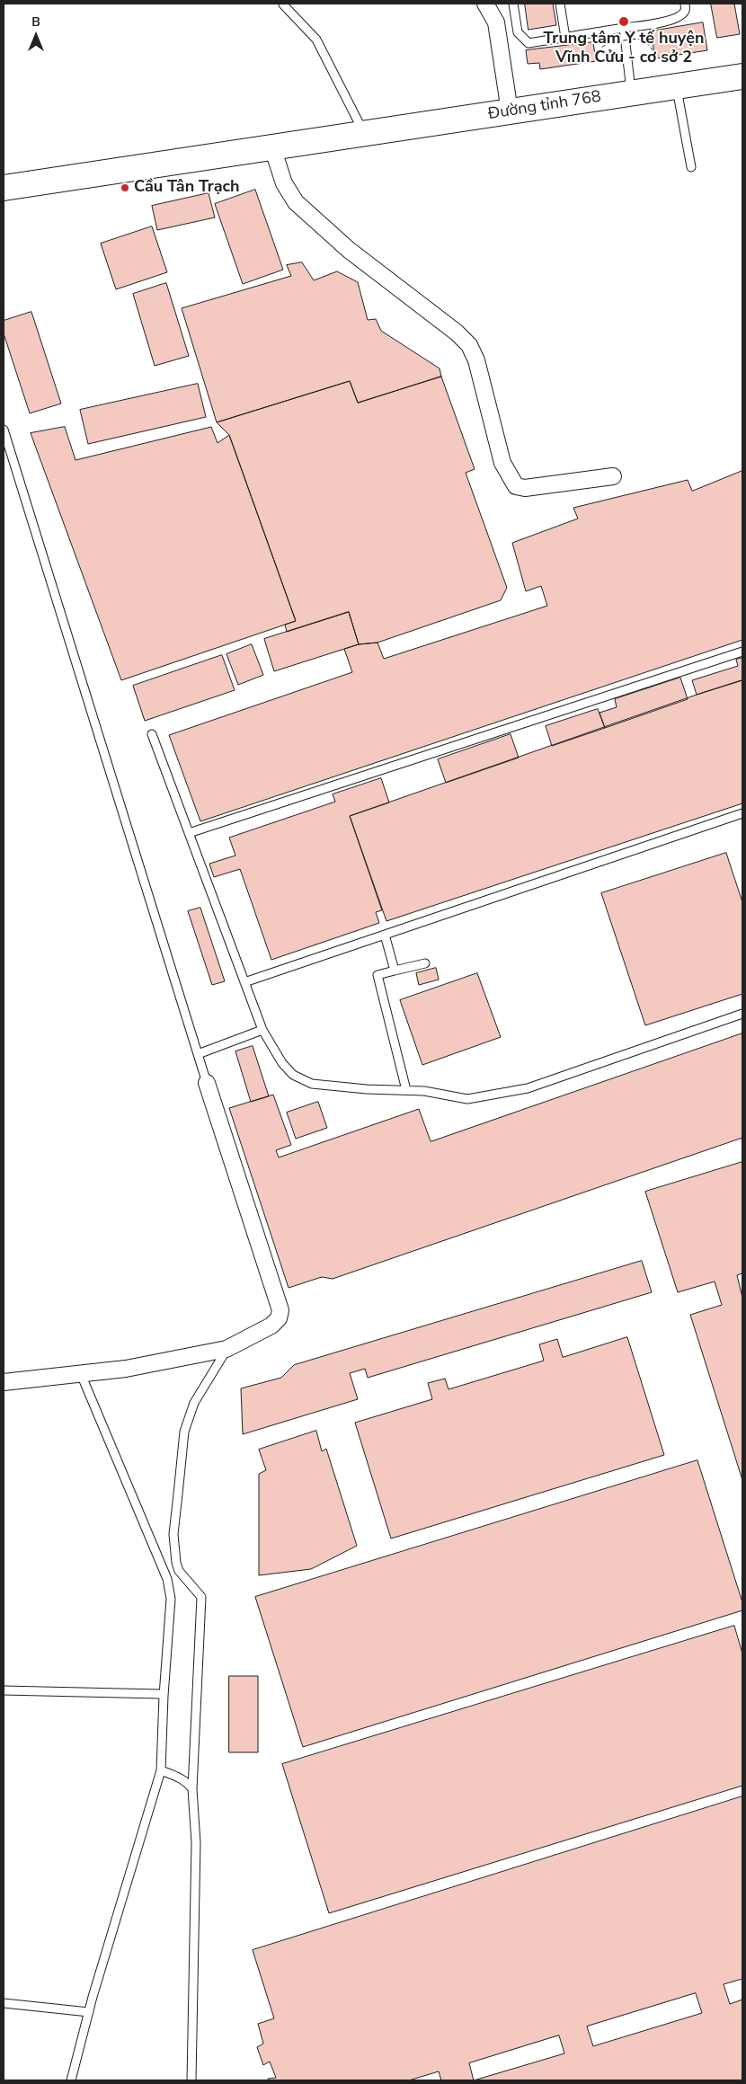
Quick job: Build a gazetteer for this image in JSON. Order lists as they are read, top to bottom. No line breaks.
{"streets":{"main road":["Đường tỉnh 768"]},"places":["Trung tâm Y tế huyện Vĩnh Cửu - cơ sở 2","Cầu Tân Trạch"],"north":"top"}
